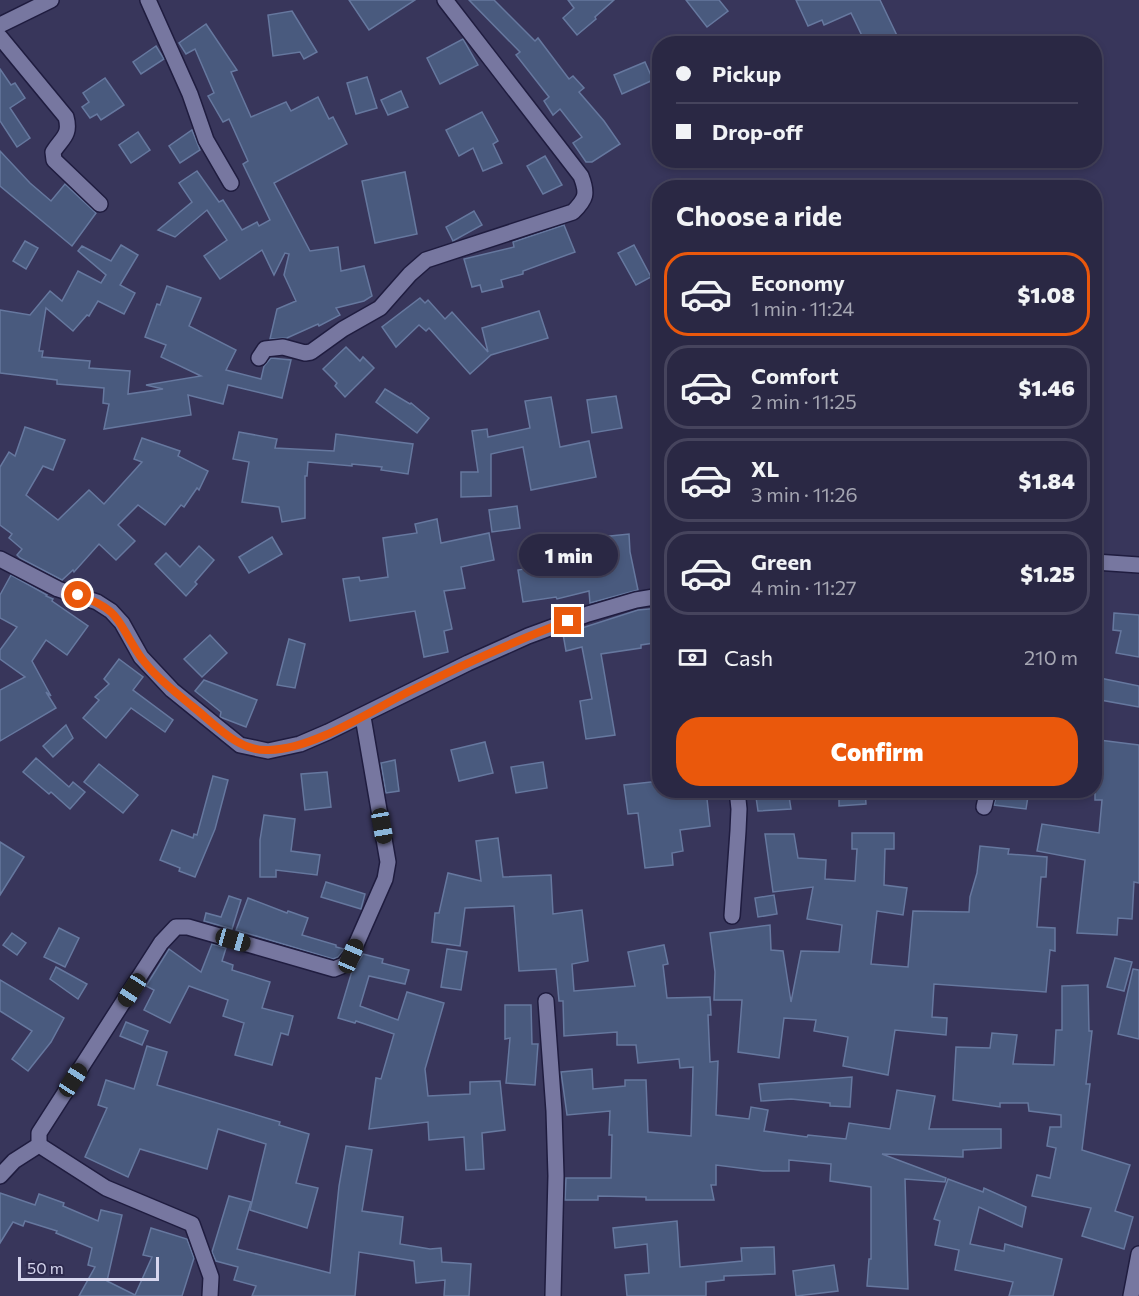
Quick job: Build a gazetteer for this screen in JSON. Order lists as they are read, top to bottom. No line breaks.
{"scale_bar":"50 m","page":{"banner":["Pickup","Drop-off"],"heading":"Choose a ride","list":[{"name":"Economy","note":"1 min · 11:24","value":"$1.08"},{"name":"Comfort","note":"2 min · 11:25","value":"$1.46"},{"name":"XL","note":"3 min · 11:26","value":"$1.84"},{"name":"Green","note":"4 min · 11:27","value":"$1.25"}],"bubble":"1 min","pay":["Cash","210 m"],"buttons":"Confirm","scale":"50 m"}}
